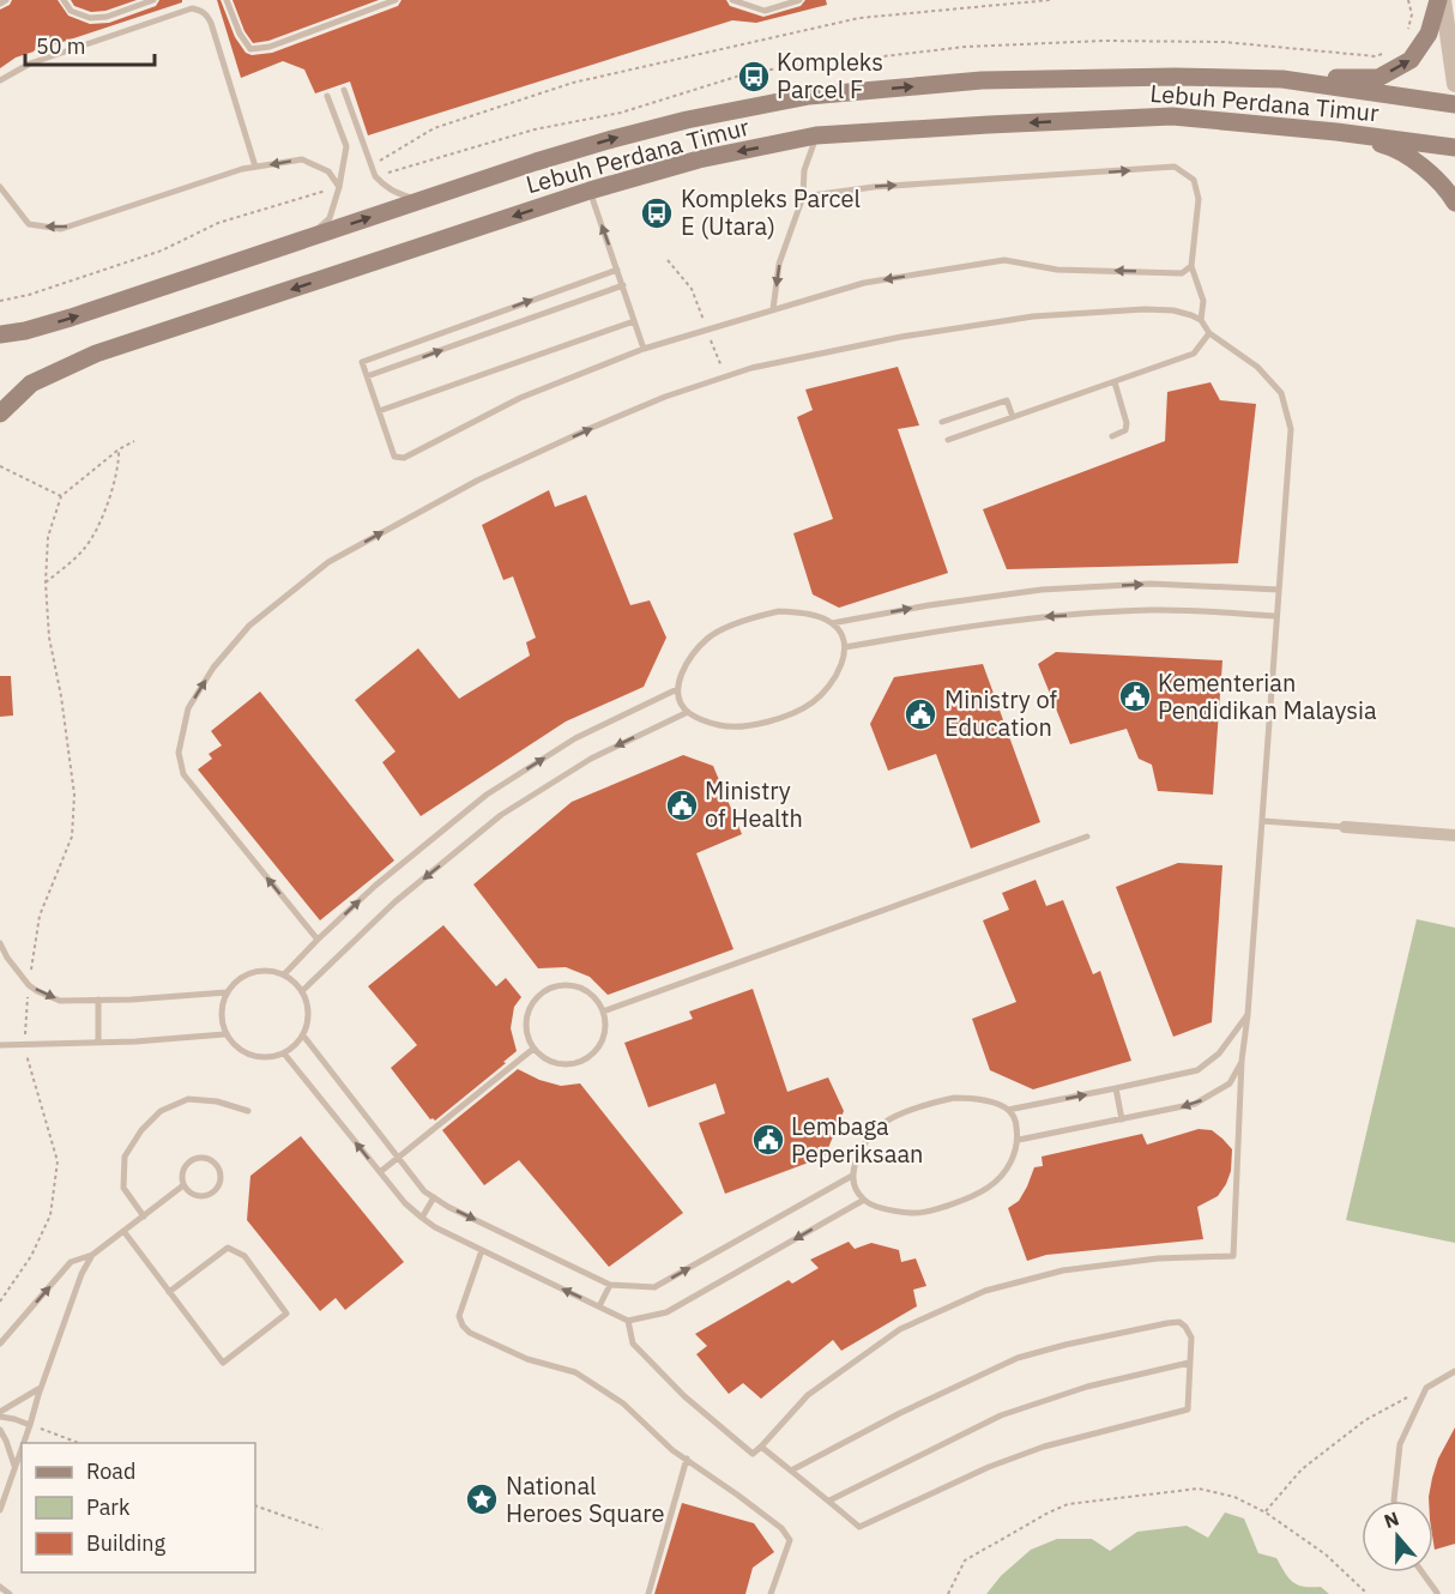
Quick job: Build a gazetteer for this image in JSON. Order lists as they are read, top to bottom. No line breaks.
{"streets":{"main road":["Lebuh Perdana Timur"]},"places":{"bus stop":["Kompleks Parcel F","Kompleks Parcel E (Utara)"],"public building":["Kementerian Pendidikan Malaysia","Ministry of Education","Ministry of Health","Lembaga Peperiksaan"],"place":["National Heroes Square"]},"legend":["Road","Park","Building"],"scale_bar":"50 m","north":"top"}
